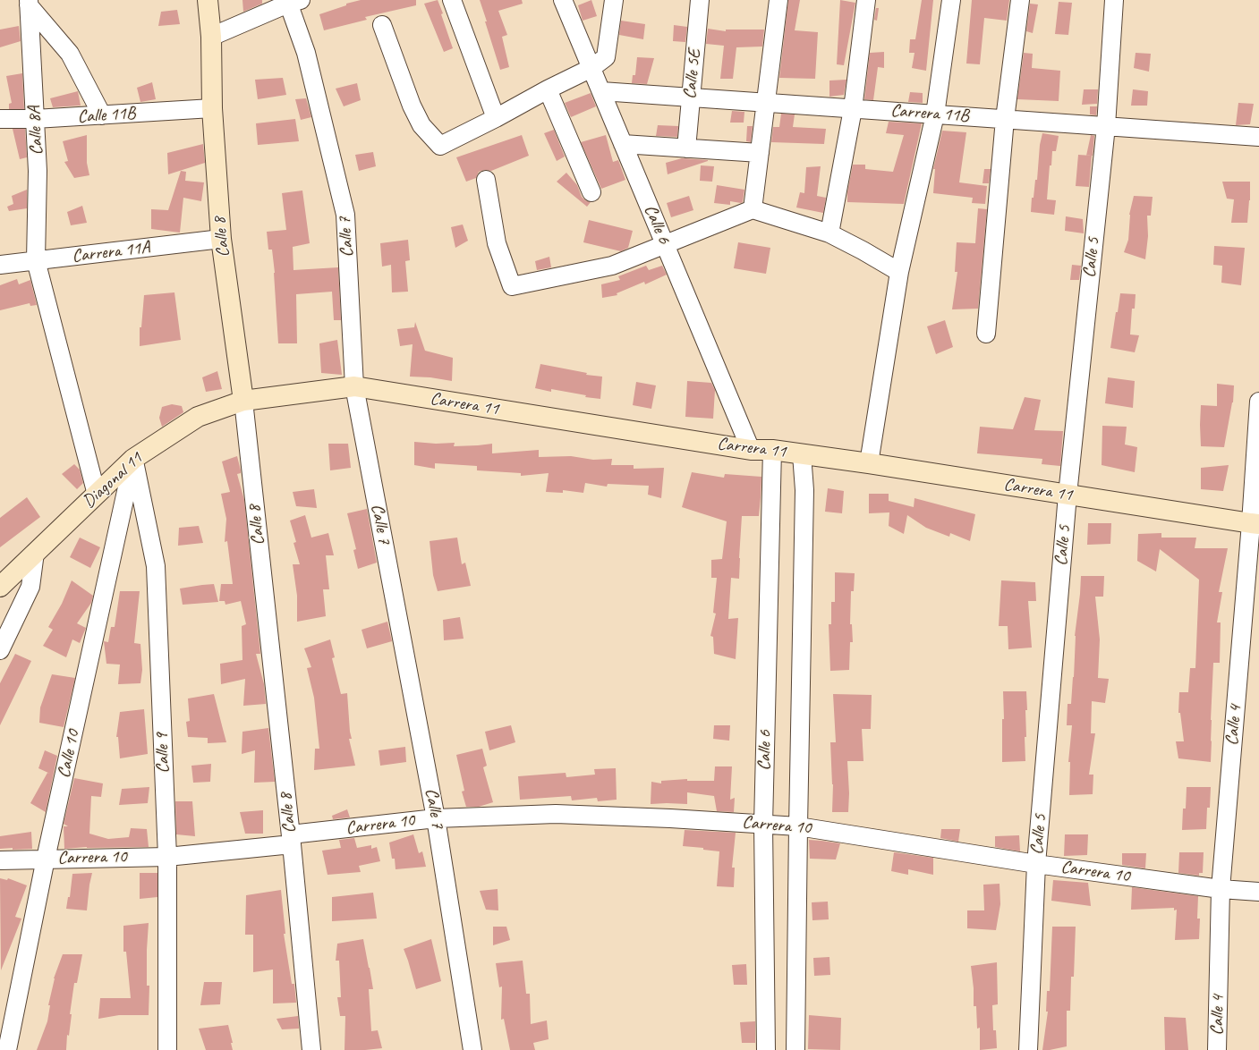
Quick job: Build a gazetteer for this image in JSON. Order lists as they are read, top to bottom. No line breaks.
{"streets":{"street":["Calle 5E","Carrera 11B","Calle 11B","Calle 8A","Calle 6","Calle 8","Calle 7","Carrera 11A","Calle 5","Carrera 11","Diagonal 11","Calle 4","Calle 9","Calle 10","Carrera 10"]},"crossings":[["Calle 5E","Carrera 11B"],["Carrera 11B","Calle 6"],["Carrera 11B","Calle 5"],["Calle 11B","Calle 8A"],["Calle 11B","Calle 8"],["Calle 8A","Carrera 11A"],["Calle 8A","Diagonal 11"],["Calle 6","Carrera 11"],["Calle 6","Carrera 10"],["Calle 8","Carrera 11A"],["Calle 8","Carrera 11"],["Calle 8","Diagonal 11"],["Calle 8","Carrera 10"],["Calle 7","Carrera 11"],["Calle 7","Carrera 10"],["Calle 5","Carrera 11"],["Calle 5","Carrera 10"],["Carrera 11","Diagonal 11"],["Carrera 11","Calle 4"],["Diagonal 11","Calle 9"],["Diagonal 11","Calle 10"],["Calle 4","Carrera 10"],["Calle 9","Calle 10"],["Calle 9","Carrera 10"],["Calle 10","Carrera 10"]]}
